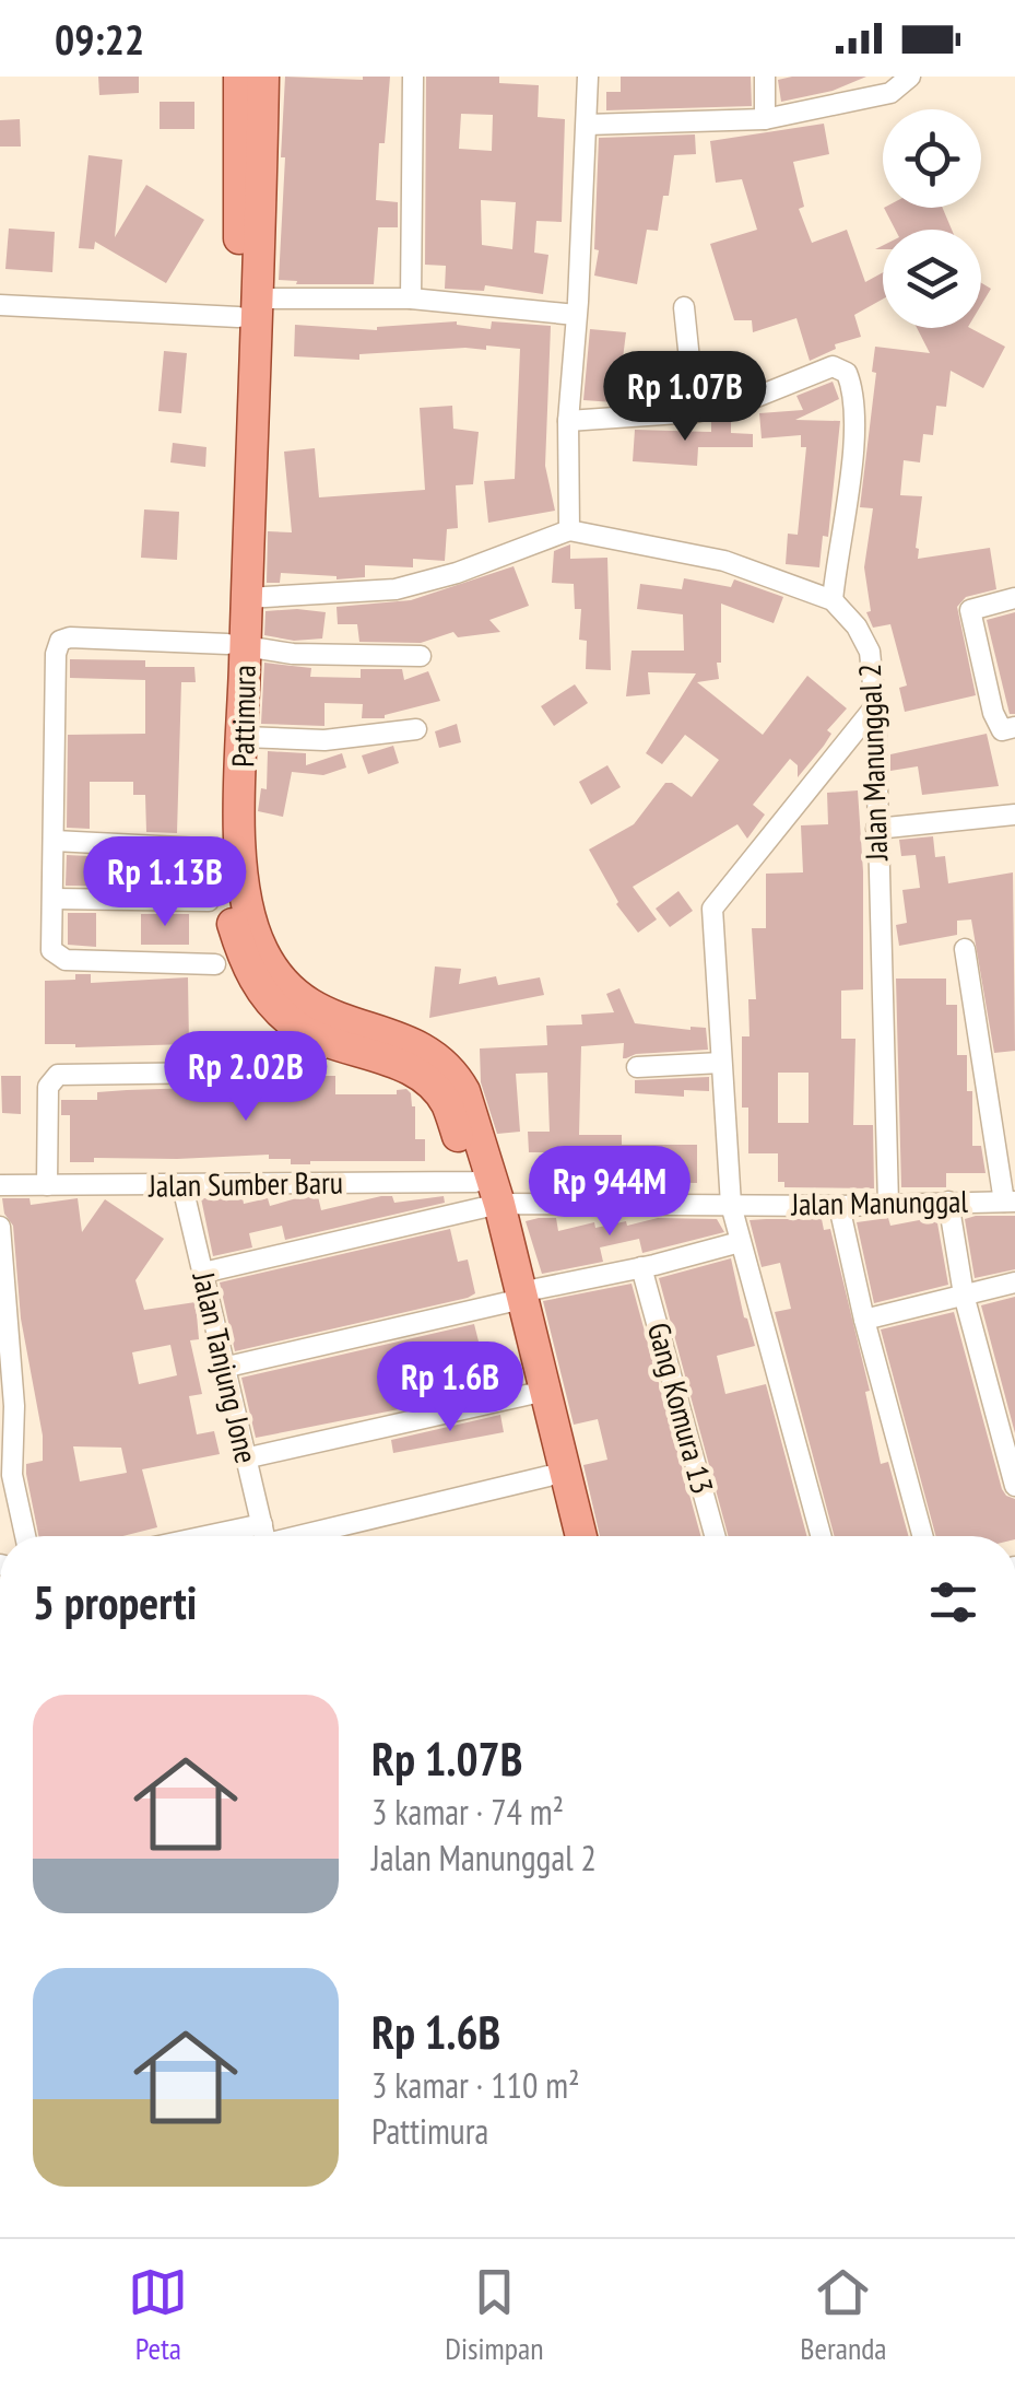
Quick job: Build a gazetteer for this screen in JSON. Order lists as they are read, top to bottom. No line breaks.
{"streets":{"main road":["Pattimura"],"street":["Jalan Manunggal 2","Jalan Sumber Baru","Jalan Manunggal","Jalan Tanjung Jone","Gang Komura 13"]},"crossings":[["Pattimura","Jalan Sumber Baru"],["Pattimura","Jalan Manunggal"],["Jalan Manunggal 2","Jalan Manunggal"],["Jalan Sumber Baru","Jalan Manunggal"],["Jalan Sumber Baru","Jalan Tanjung Jone"]],"page":{"status":"09:22","price":["Rp 1.07B","Rp 1.13B","Rp 2.02B","Rp 944M","Rp 1.6B"],"heading":"5 properti","list":[{"name":"Rp 1.07B","note":"3 kamar · 74 m² · Jalan Manunggal 2"},{"name":"Rp 1.6B","note":"3 kamar · 110 m² · Pattimura"}],"tabs":["Peta","Disimpan","Beranda"]}}
